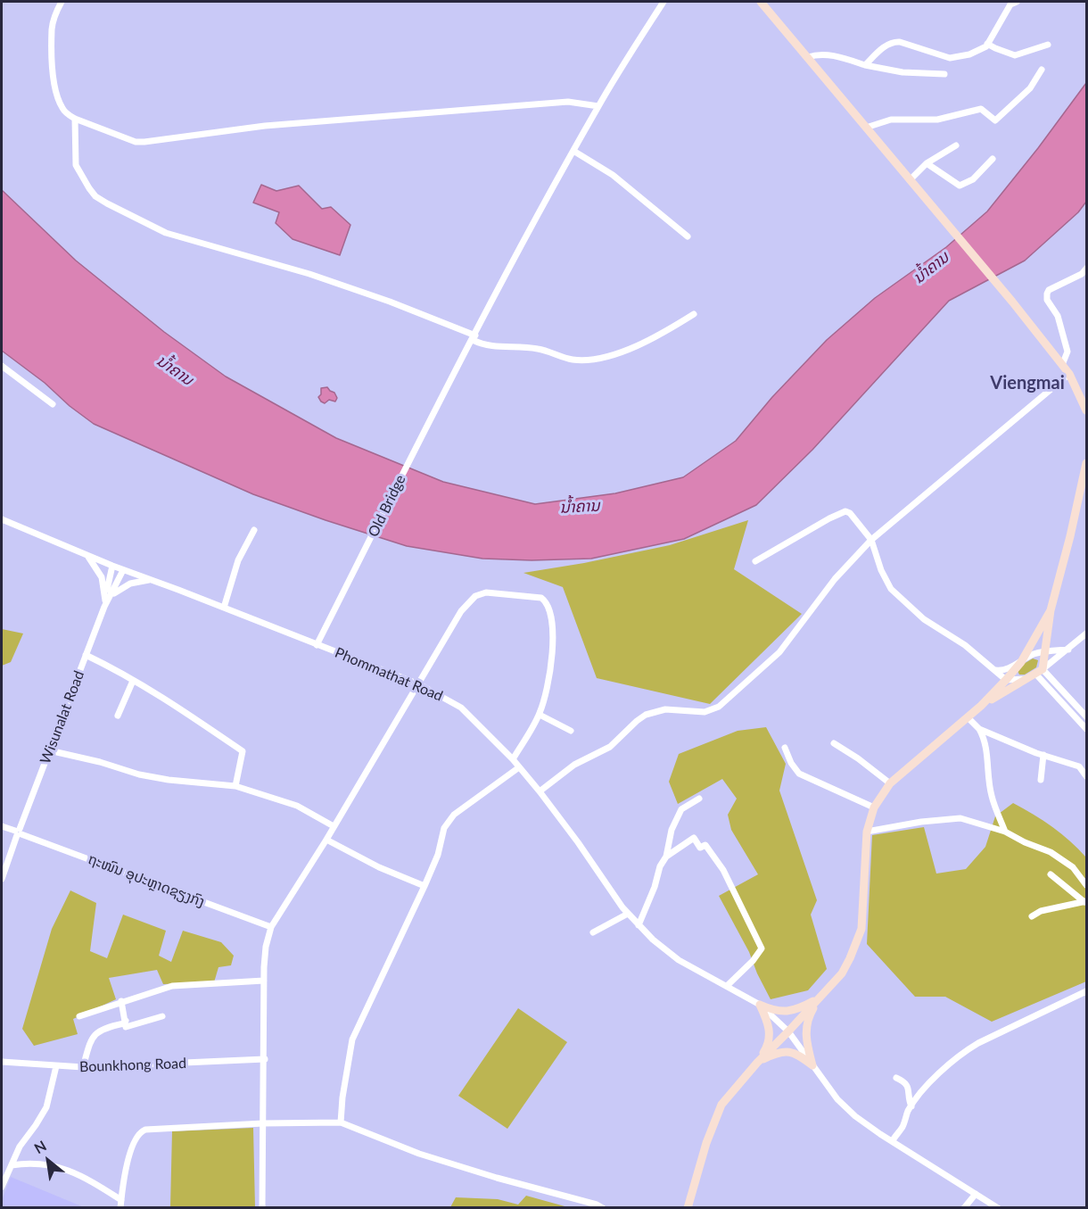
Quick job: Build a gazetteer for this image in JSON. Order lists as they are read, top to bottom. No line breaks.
{"streets":{"street":["Old Bridge","Phommathat Road","Wisunalat Road","ຖະໜົນ ອຸປະຫຼາດຊຽງກົງ","Bounkhong Road"]},"crossings":[["Old Bridge","Phommathat Road"],["Phommathat Road","Wisunalat Road"],["Wisunalat Road","ຖະໜົນ ອຸປະຫຼາດຊຽງກົງ"]],"districts":["Viengmai"],"water":["ນ້ຳຄານ"],"north":"top left"}
